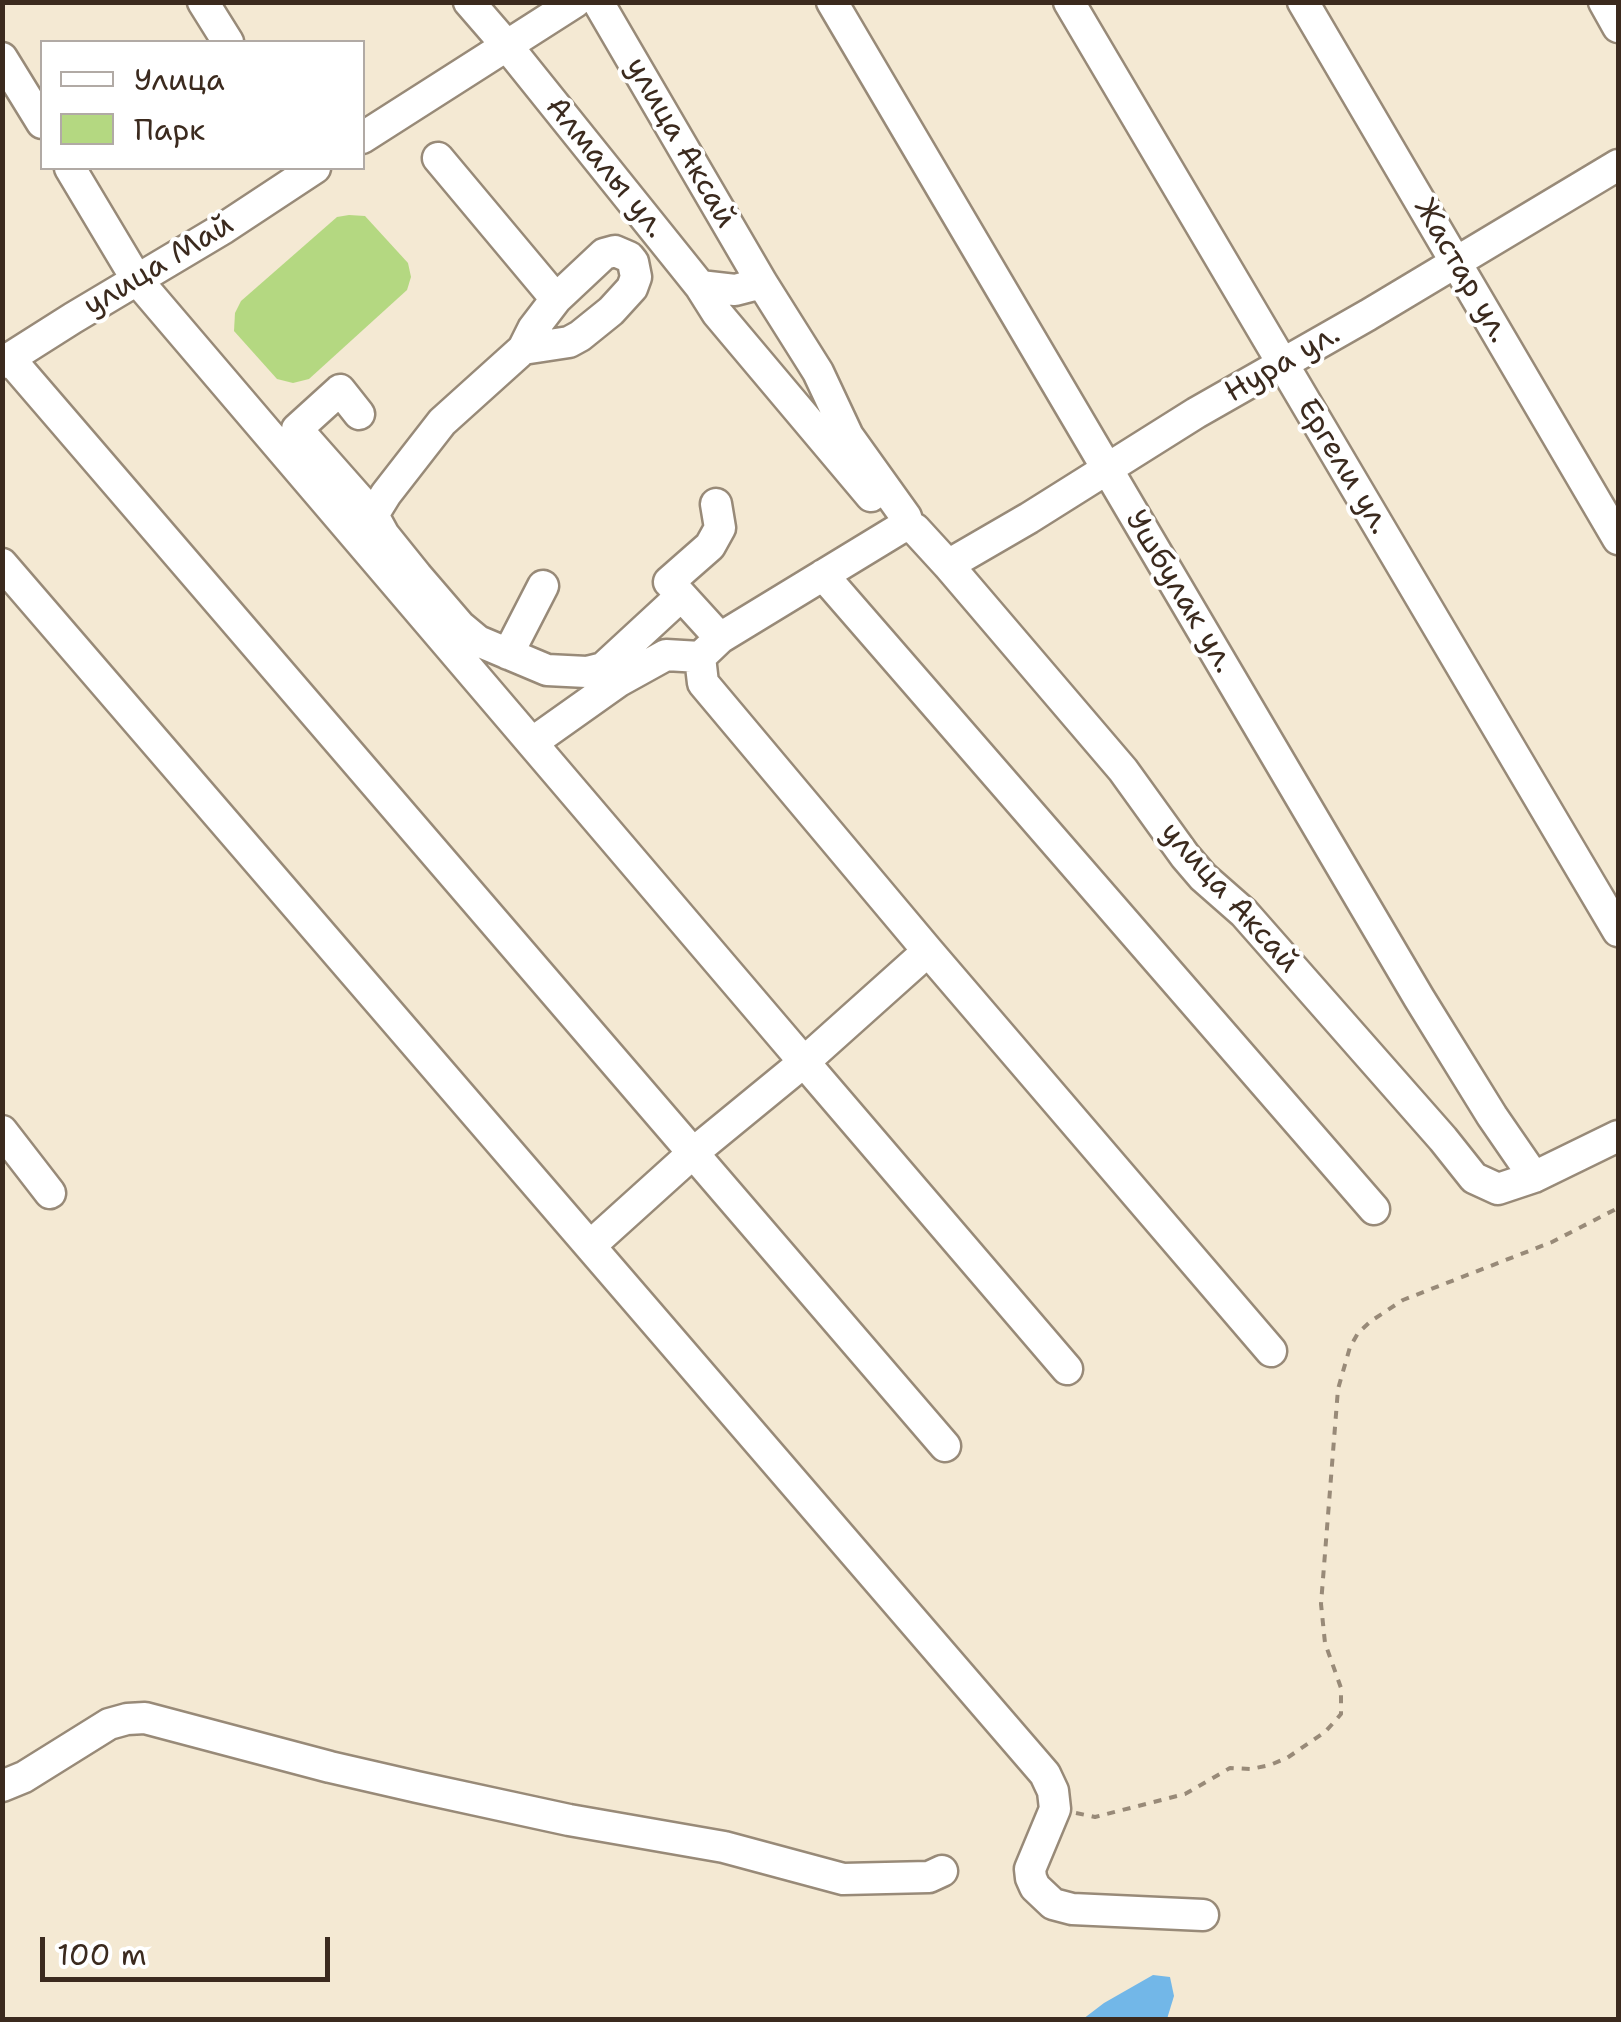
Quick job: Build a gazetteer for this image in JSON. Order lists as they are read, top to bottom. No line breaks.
{"streets":{"street":["улица Аксай","Алмалы ул.","улица Май","Жастар ул.","Нура ул.","Ергели ул.","Ушбулак ул."]},"crossings":[["улица Аксай","Алмалы ул."],["улица Аксай","Нура ул."],["улица Аксай","Ушбулак ул."],["Жастар ул.","Нура ул."],["Нура ул.","Ергели ул."],["Нура ул.","Ушбулак ул."]],"legend":["Улица","Парк"],"scale_bar":"100 m"}
